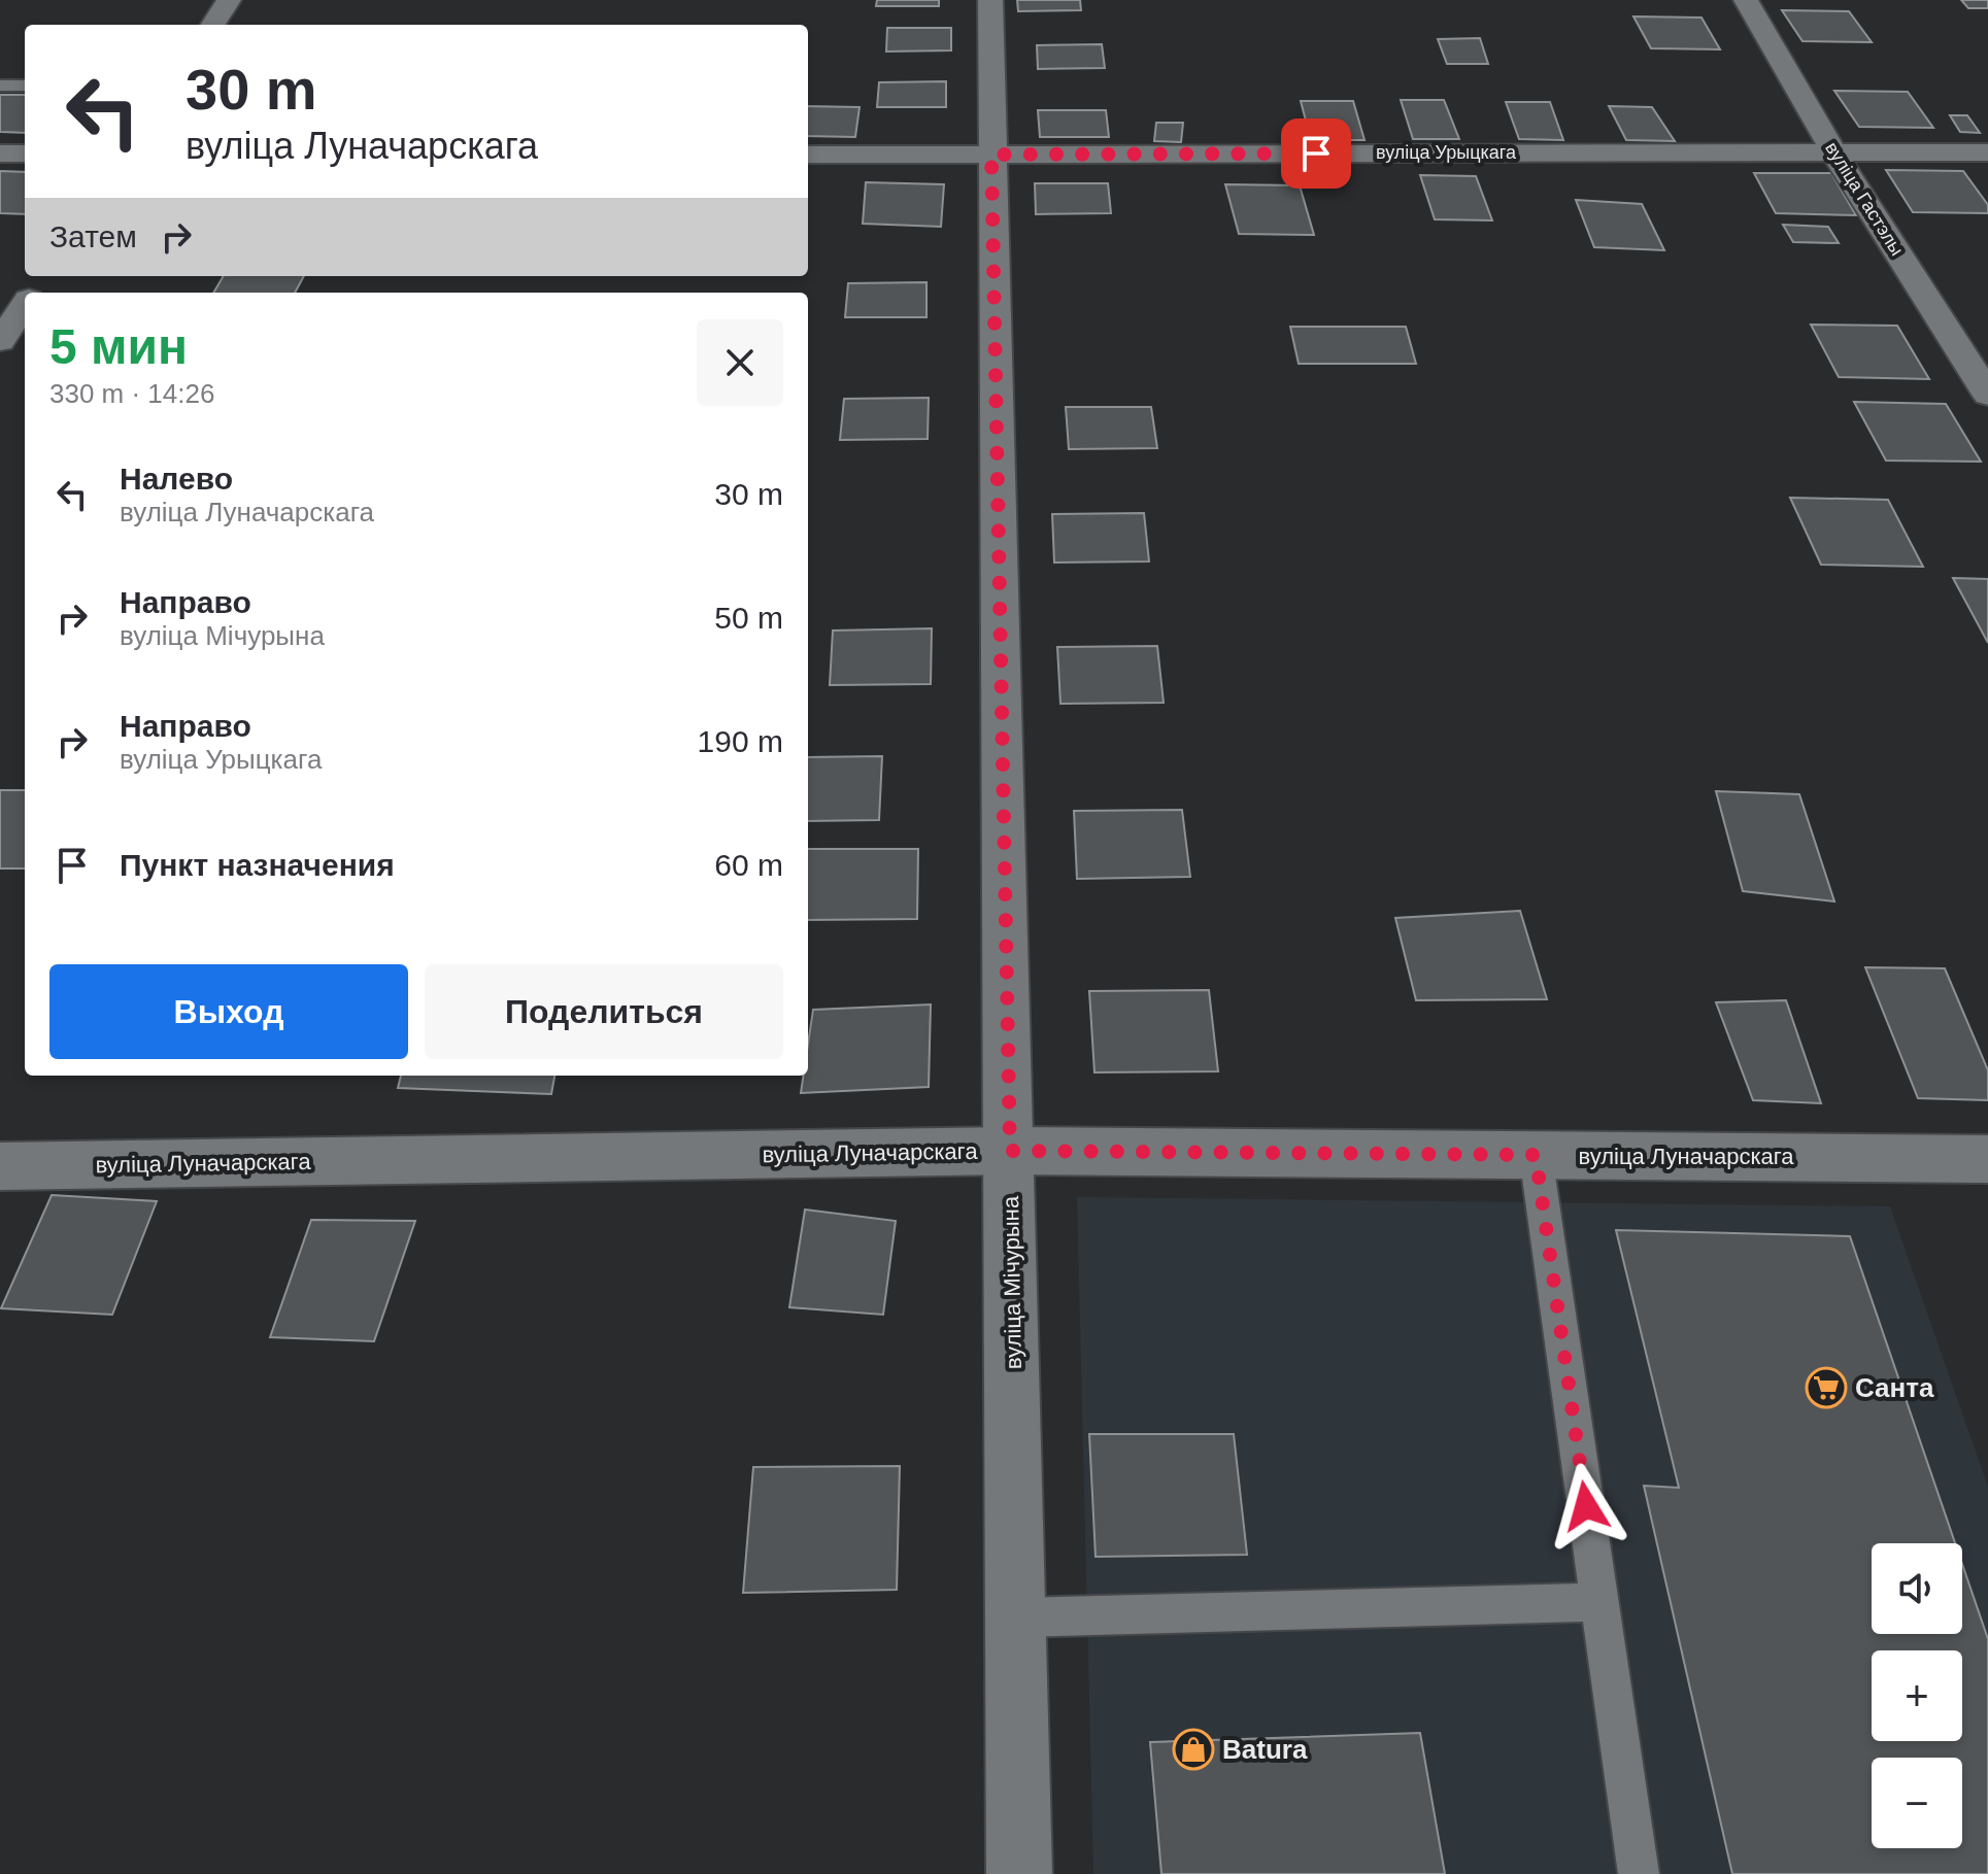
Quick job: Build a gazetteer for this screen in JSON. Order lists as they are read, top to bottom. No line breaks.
{"streets":{"street":["вуліца Урыцкага","вуліца Гастэлы","вуліца Луначарскага","вуліца Мічурына"]},"crossings":[["вуліца Урыцкага","вуліца Гастэлы"],["вуліца Урыцкага","вуліца Мічурына"],["вуліца Луначарскага","вуліца Мічурына"]],"places":{"supermarket":["Санта"],"shop":["Batura"]},"page":{"turn":["30 m","вуліца Луначарскага"],"then":"Затем","heading":["5 мин","330 m · 14:26"],"list":[{"name":"Налево","note":"вуліца Луначарскага","value":"30 m"},{"name":"Направо","note":"вуліца Мічурына","value":"50 m"},{"name":"Направо","note":"вуліца Урыцкага","value":"190 m"},{"name":"Пункт назначения","value":"60 m"}],"buttons":["Выход","Поделиться"],"map_buttons":["+","−"]}}
